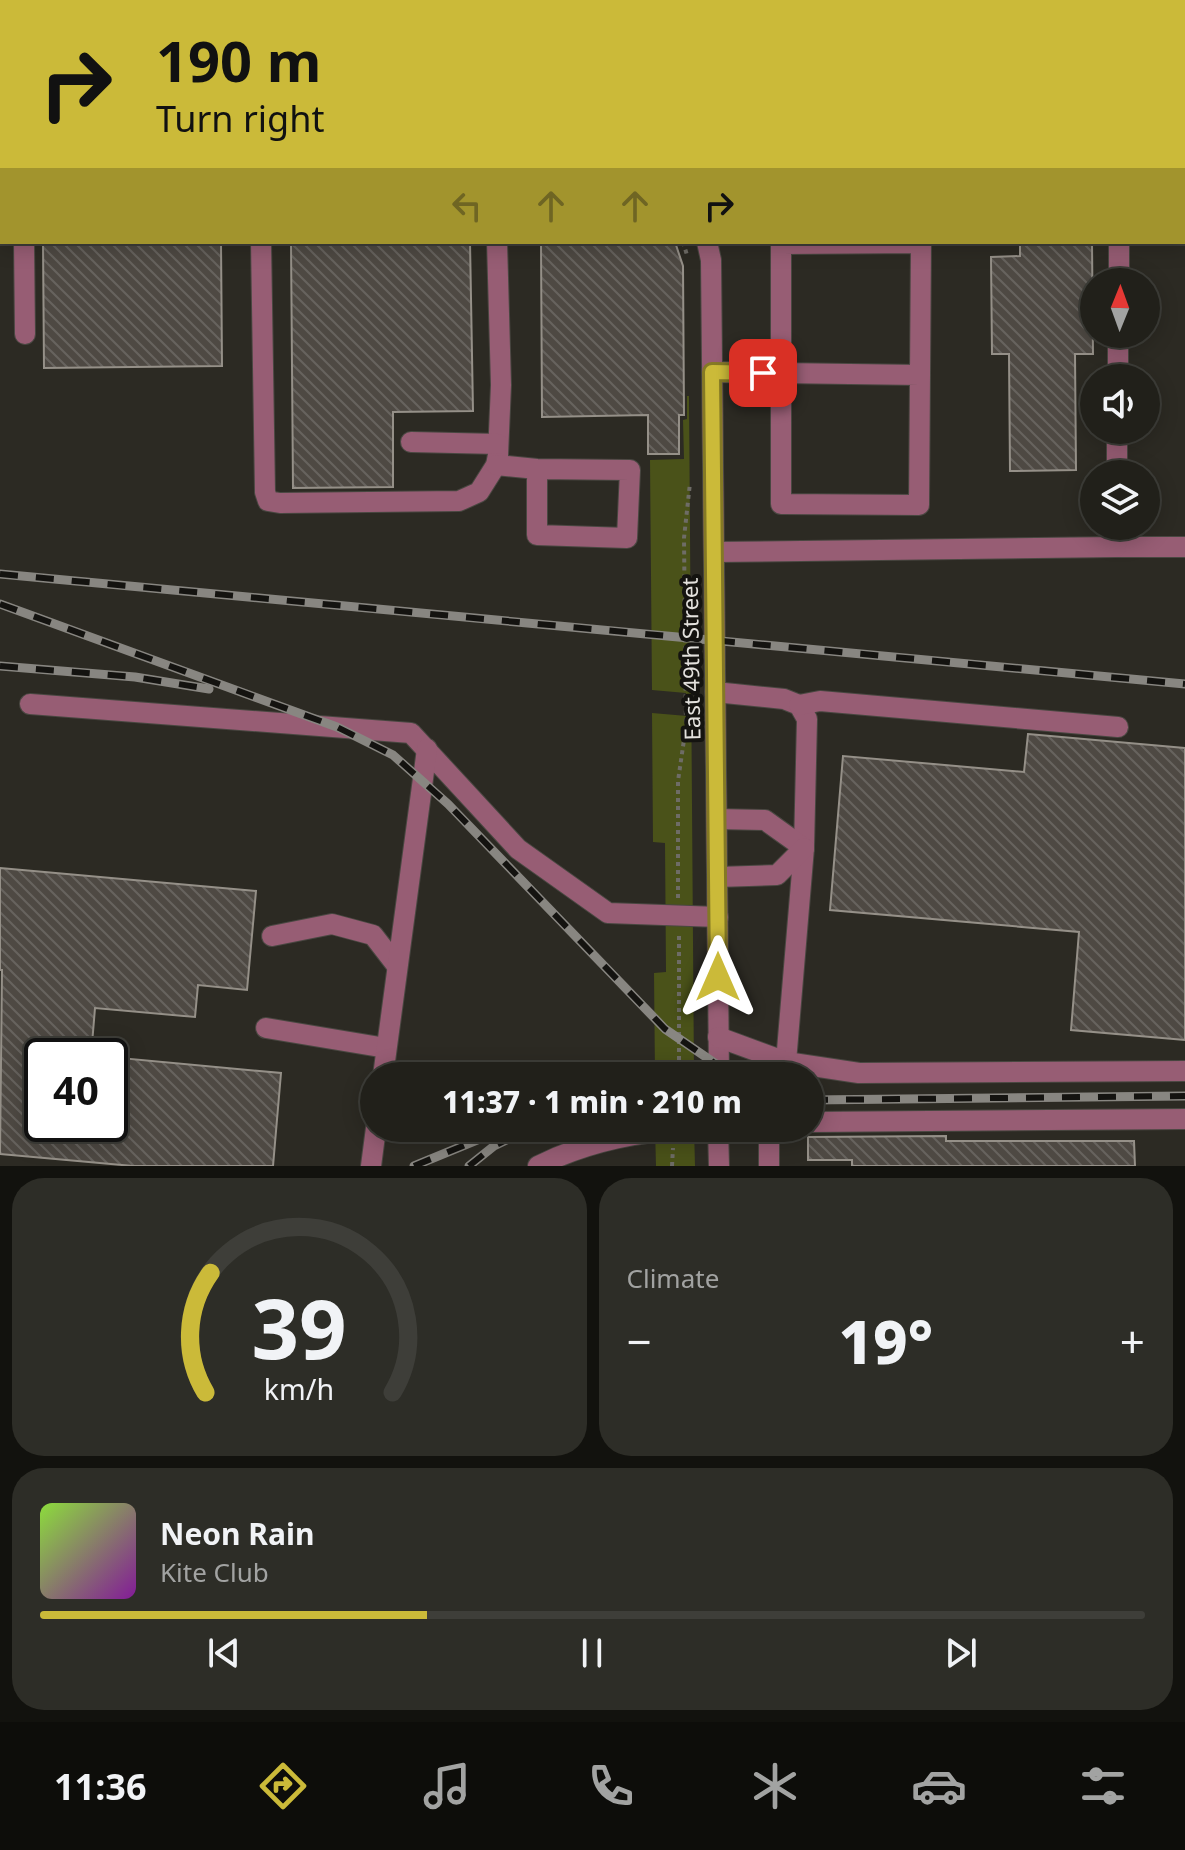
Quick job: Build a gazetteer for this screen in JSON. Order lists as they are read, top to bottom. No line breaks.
{"streets":{"street":["East 49th Street"]},"north":"top","page":{"turn":["190 m","Turn right"],"limit":"40","trip":"11:37 · 1 min · 210 m","tile":"Climate","heat":["−","19°","+"],"song":["Neon Rain","Kite Club"],"tabs":"11:36","gauge":["39","km/h"]}}
